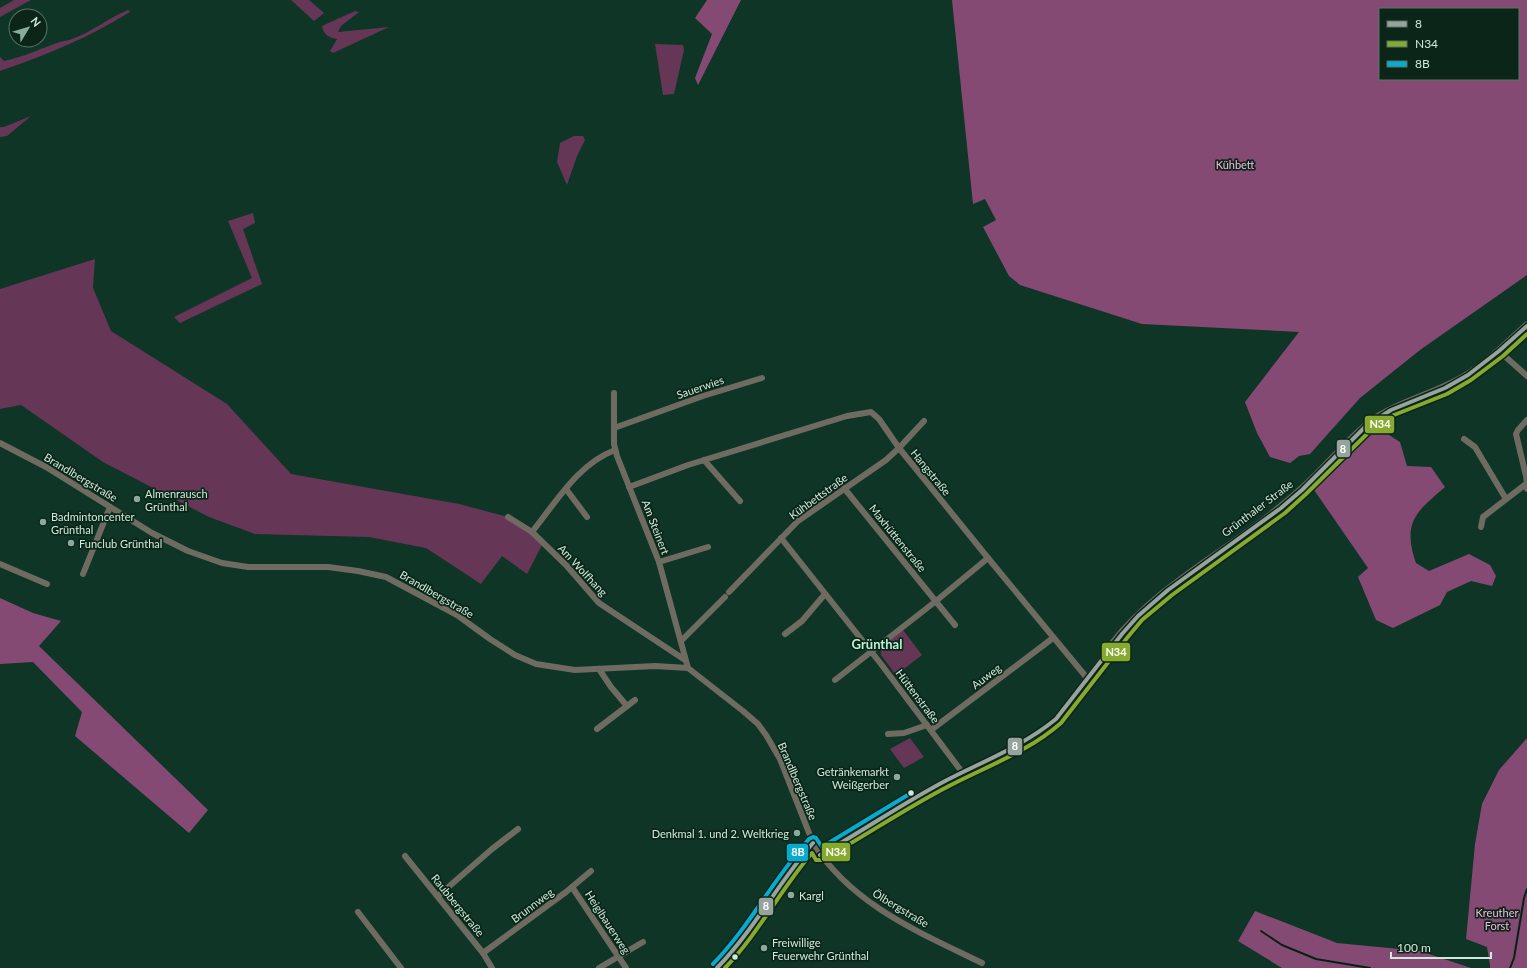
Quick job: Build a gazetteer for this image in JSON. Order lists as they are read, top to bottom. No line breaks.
{"streets":{"street":["Sauerwies","Hangstraße","Brandlbergstraße","Kühbettstraße","Grünthaler Straße","Am Steinert","Maxhüttenstraße","Am Wolfhang","Auweg","Hüttenstraße","Raubbergstraße","Brunnweg","Ölbergstraße","Heiglbauerweg"]},"crossings":[["Sauerwies","Am Steinert"],["Hangstraße","Kühbettstraße"],["Hangstraße","Am Steinert"],["Hangstraße","Auweg"],["Brandlbergstraße","Am Steinert"],["Brandlbergstraße","Ölbergstraße"],["Kühbettstraße","Am Steinert"],["Kühbettstraße","Maxhüttenstraße"],["Kühbettstraße","Hüttenstraße"],["Am Steinert","Am Wolfhang"],["Auweg","Hüttenstraße"],["Raubbergstraße","Brunnweg"],["Brunnweg","Heiglbauerweg"]],"districts":["Grünthal"],"parks":["Kühbett","Kreuther Forst"],"places":["Almenrausch Grünthal","Badmintoncenter Grünthal","Funclub Grünthal","Getränkemarkt Weißgerber","Denkmal 1. und 2. Weltkrieg","Kargl","Freiwillige Feuerwehr Grünthal"],"lines":["transit line 8","transit line N34","transit line 8B"],"legend":["8","N34","8B"],"scale_bar":"100 m","north":"top right"}
